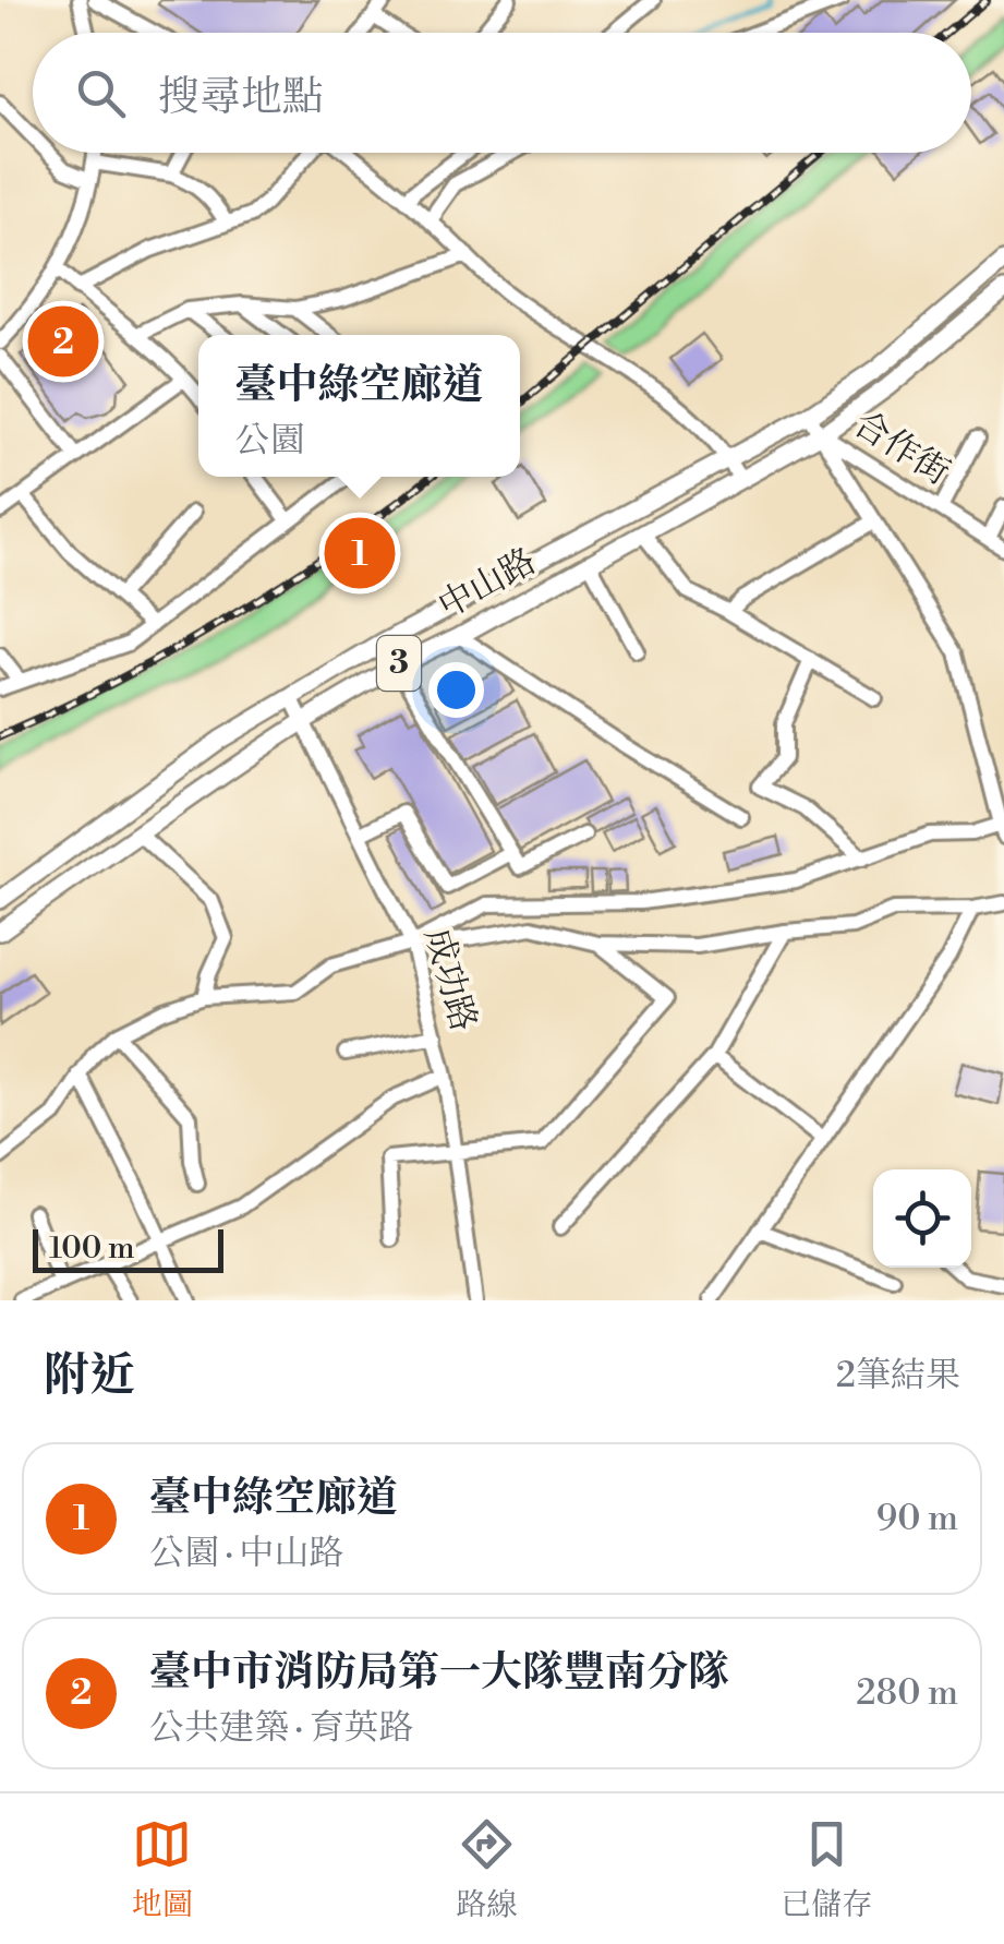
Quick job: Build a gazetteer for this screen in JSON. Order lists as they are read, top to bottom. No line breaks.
{"streets":{"main road":["中山路","3"],"street":["合作街","成功路"]},"crossings":[["合作街","中山路"],["中山路","成功路"]],"scale_bar":"100 m","page":{"search":"搜尋地點","pins":["2","1"],"popup":["臺中綠空廊道","公園"],"scale":"100 m","heading":["附近","2筆結果"],"list":[{"mark":"1","name":"臺中綠空廊道","note":"公園 · 中山路","value":"90 m"},{"mark":"2","name":"臺中市消防局第一大隊豐南分隊","note":"公共建築 · 育英路","value":"280 m"}],"nav":["地圖","路線","已儲存"]}}
